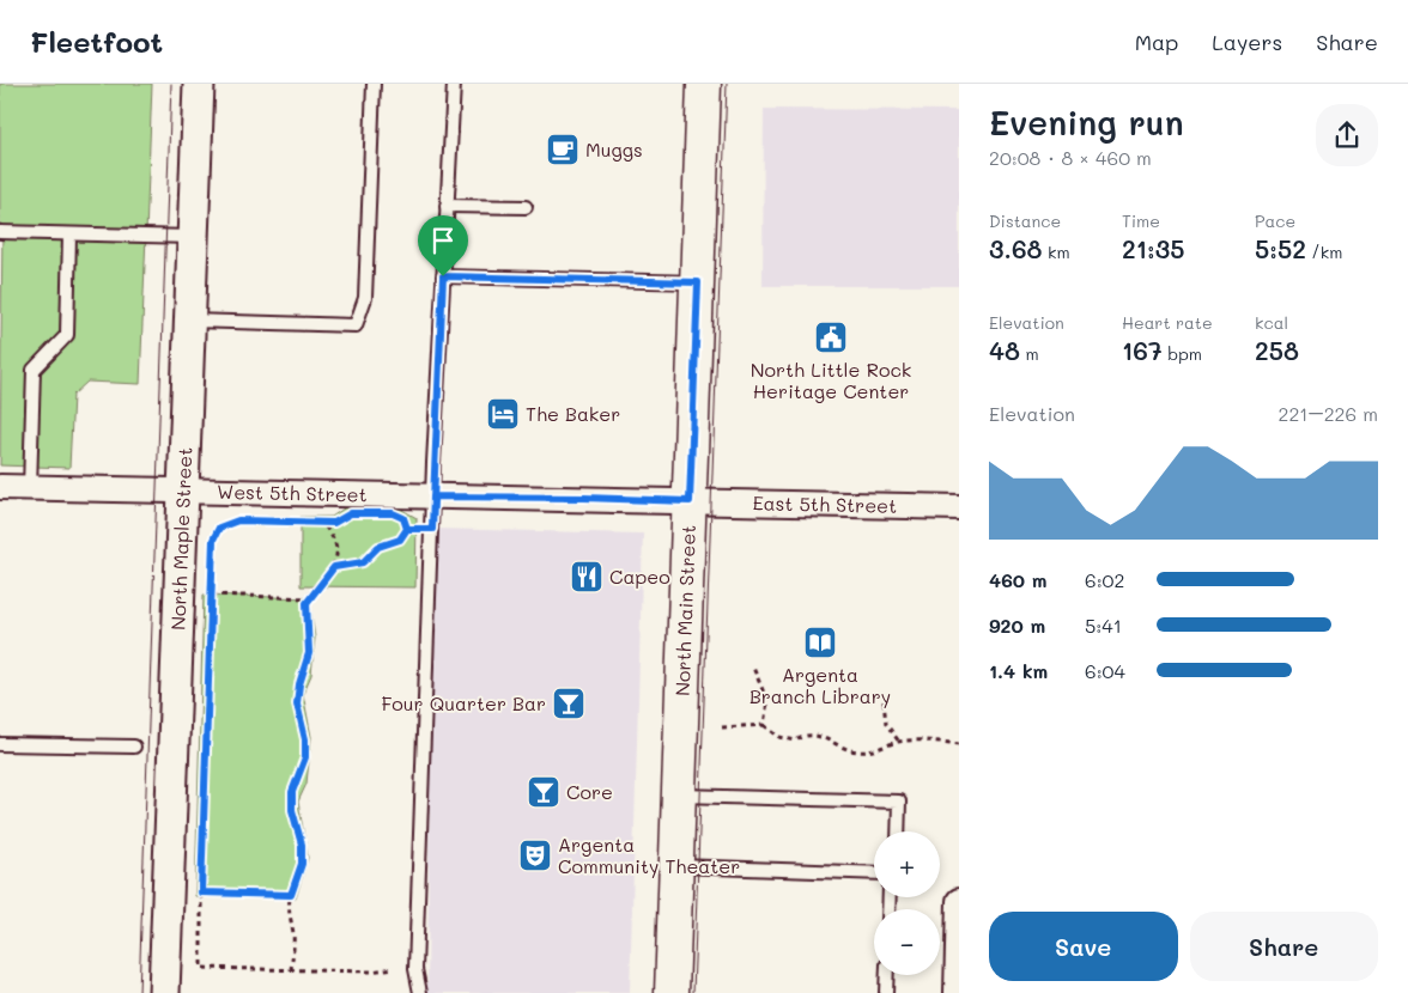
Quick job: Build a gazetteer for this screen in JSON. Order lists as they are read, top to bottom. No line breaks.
{"streets":{"main road":["North Main Street"],"street":["West 5th Street","East 5th Street","North Maple Street"]},"crossings":[["West 5th Street","East 5th Street"],["West 5th Street","North Maple Street"],["West 5th Street","North Main Street"],["East 5th Street","North Main Street"]],"places":{"cafe":["Muggs"],"public building":["North Little Rock Heritage Center"],"hotel":["The Baker"],"restaurant":["Capeo"],"library":["Argenta Branch Library"],"bar":["Four Quarter Bar","Core"],"theatre":["Argenta Community Theater"]},"page":{"header":"Fleetfoot","nav":["Map","Layers","Share"],"heading":["Evening run","20:08 · 8 × 460 m"],"stats":[["Distance","3.68 km"],["Time","21:35"],["Pace","5:52 /km"],["Elevation","48 m"],["Heart rate","167 bpm"],["kcal","258"]],"chart":["Elevation","221–226 m"],"list":[{"name":"460 m","note":"6:02"},{"name":"920 m","note":"5:41"},{"name":"1.4 km","note":"6:04"}],"map_buttons":["+","−"],"buttons":["Save","Share"]}}
